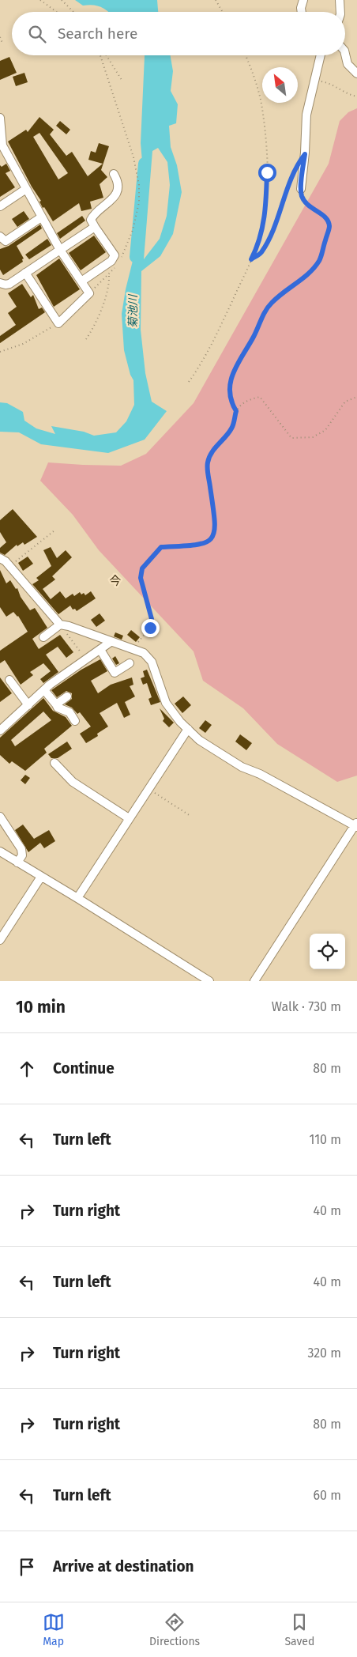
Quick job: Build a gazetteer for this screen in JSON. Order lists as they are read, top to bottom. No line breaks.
{"districts":["今"],"water":["菊池川"],"north":"top left","page":{"search":"Search here","heading":["10 min","Walk · 730 m"],"list":[["Continue","80 m"],["Turn left","110 m"],["Turn right","40 m"],["Turn left","40 m"],["Turn right","320 m"],["Turn right","80 m"],["Turn left","60 m"],"Arrive at destination"],"nav":["Map","Directions","Saved"]}}
